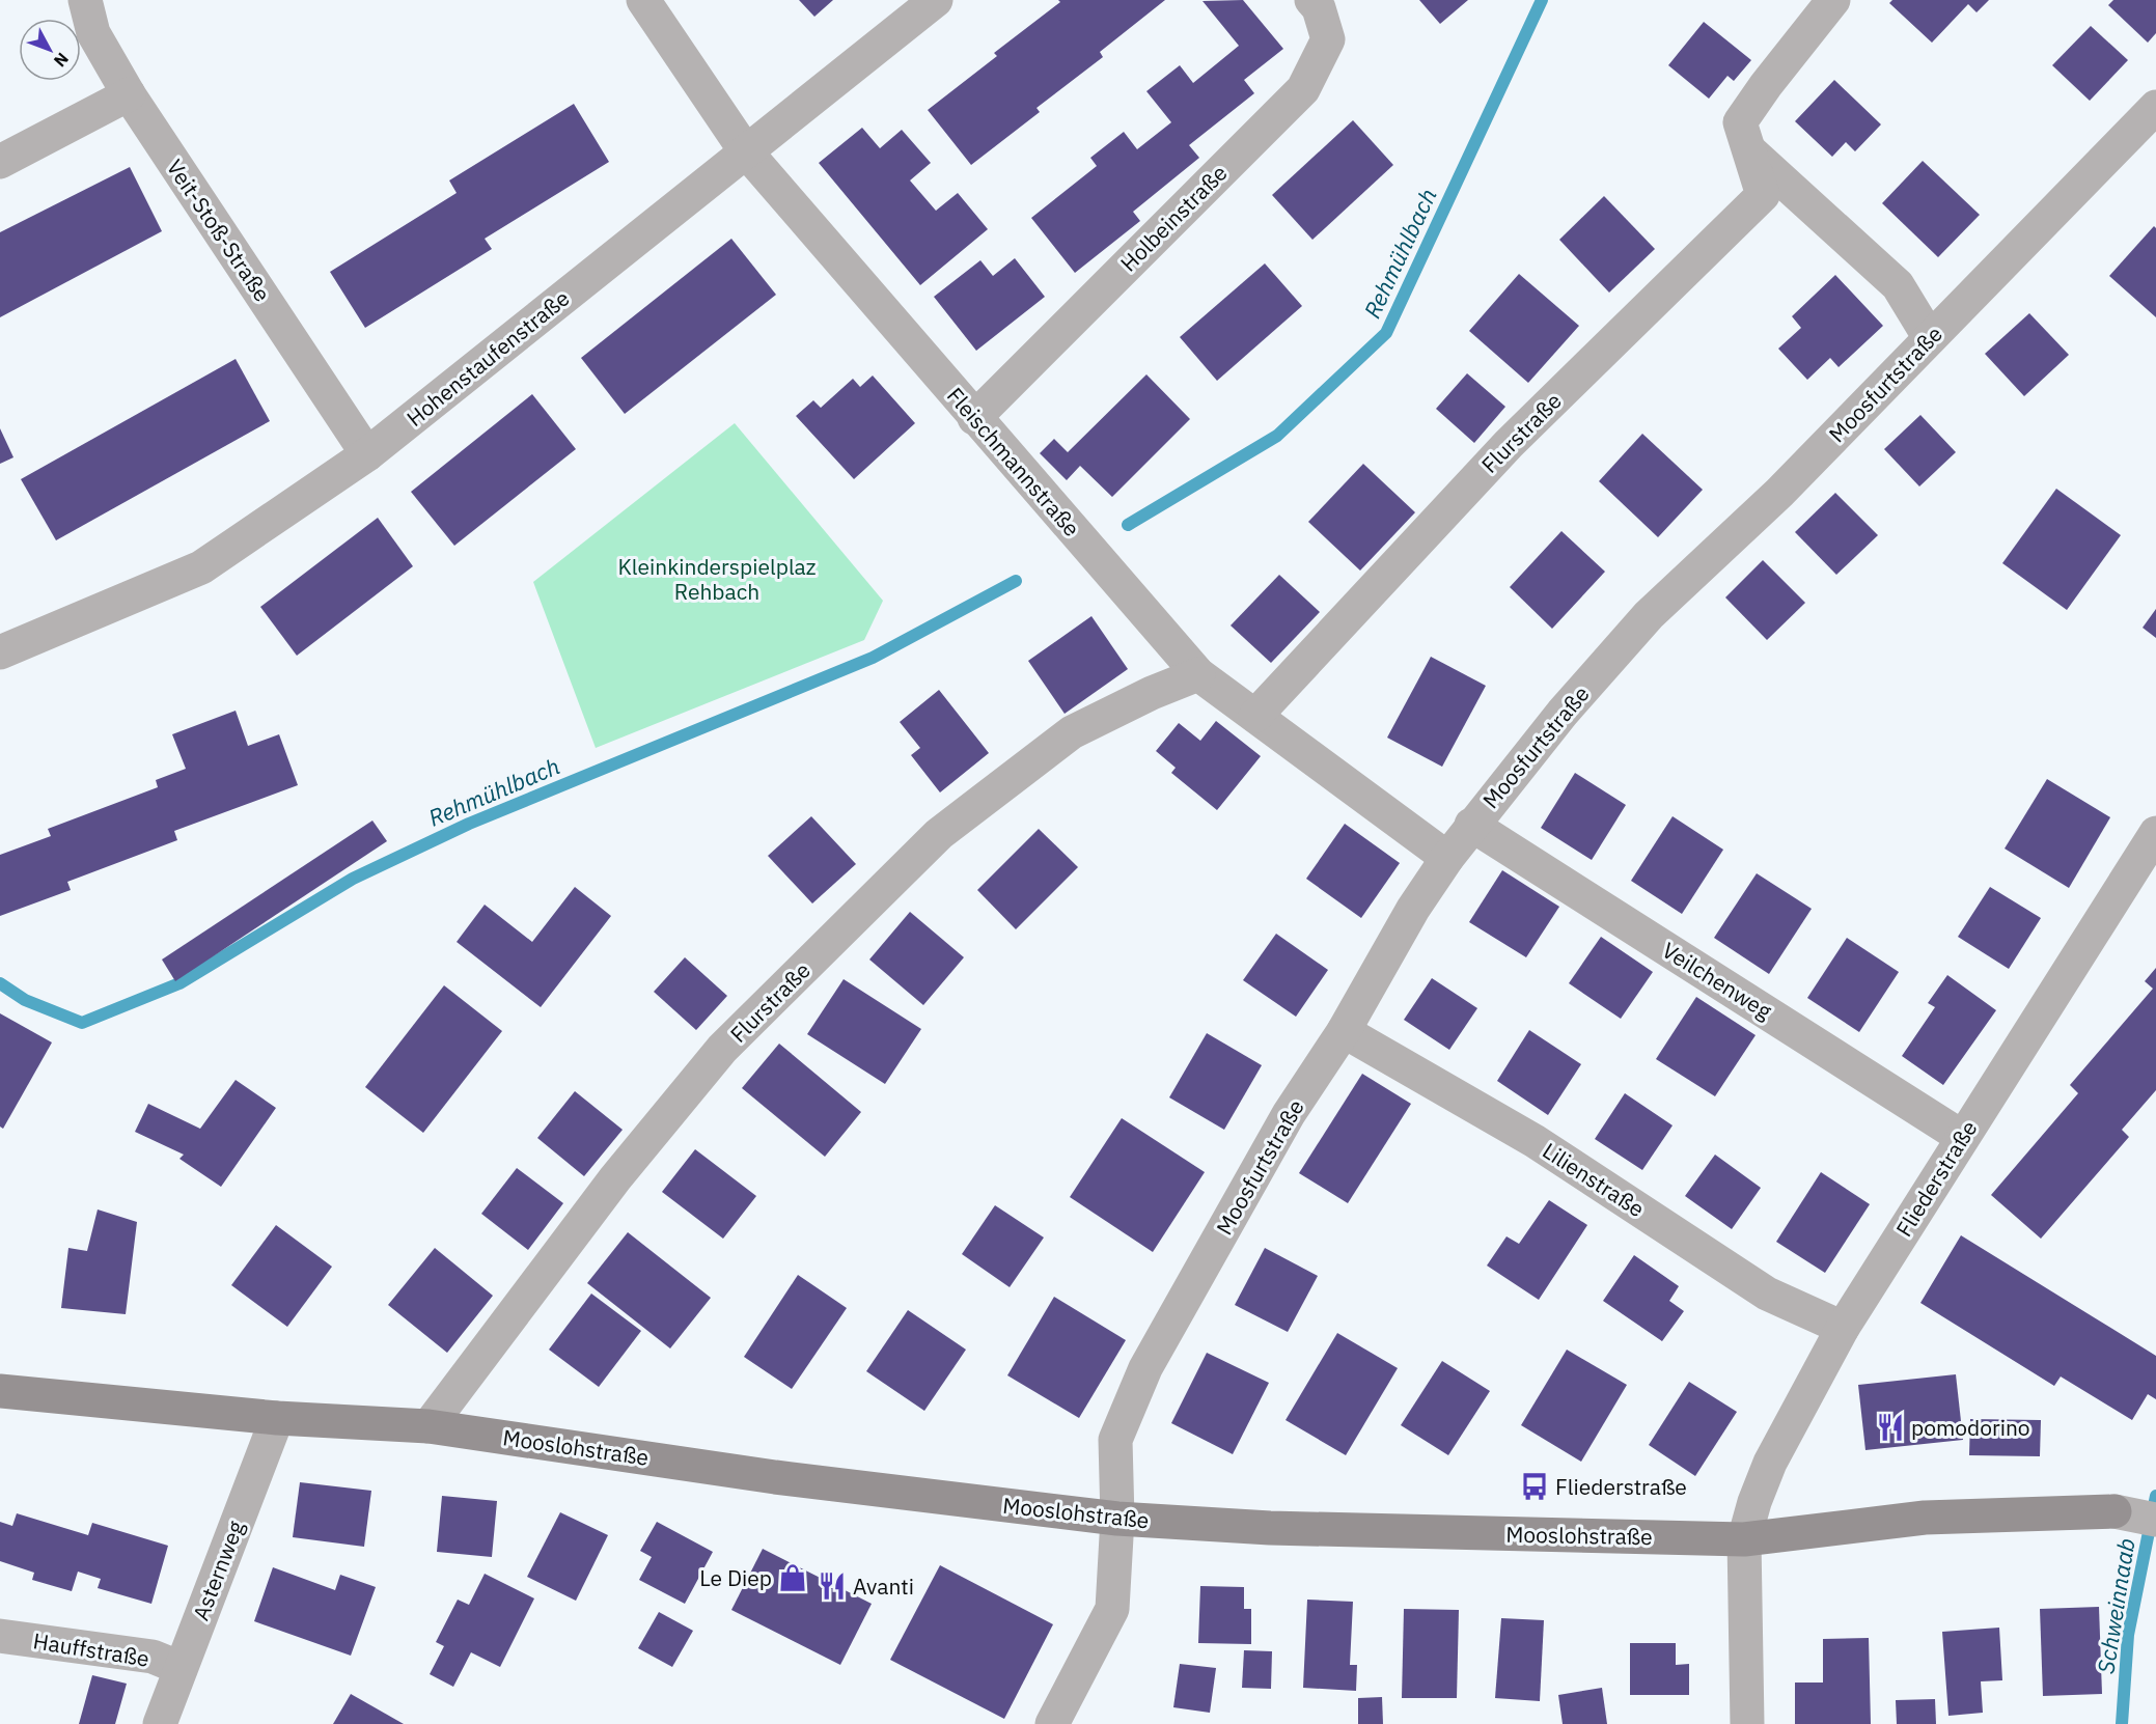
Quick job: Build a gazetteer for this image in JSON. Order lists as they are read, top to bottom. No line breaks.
{"streets":{"street":["Holbeinstraße","Veit-Stoß-Straße","Hohenstaufenstraße","Moosfurtstraße","Flurstraße","Fleischmannstraße","Veilchenweg","Fliederstraße","Lilienstraße","Mooslohstraße","Asternweg","Hauffstraße"]},"crossings":[["Holbeinstraße","Fleischmannstraße"],["Veit-Stoß-Straße","Hohenstaufenstraße"],["Hohenstaufenstraße","Fleischmannstraße"],["Moosfurtstraße","Fleischmannstraße"],["Moosfurtstraße","Veilchenweg"],["Moosfurtstraße","Lilienstraße"],["Moosfurtstraße","Mooslohstraße"],["Flurstraße","Fleischmannstraße"],["Flurstraße","Mooslohstraße"],["Veilchenweg","Fliederstraße"],["Fliederstraße","Lilienstraße"],["Fliederstraße","Mooslohstraße"],["Mooslohstraße","Asternweg"],["Asternweg","Hauffstraße"]],"water":["Rehmühlbach","Schweinnaab"],"parks":["Kleinkinderspielplaz Rehbach"],"places":{"restaurant":["pomodorino","Avanti"],"bus stop":["Fliederstraße"],"shop":["Le Diep"]},"north":"bottom right"}
